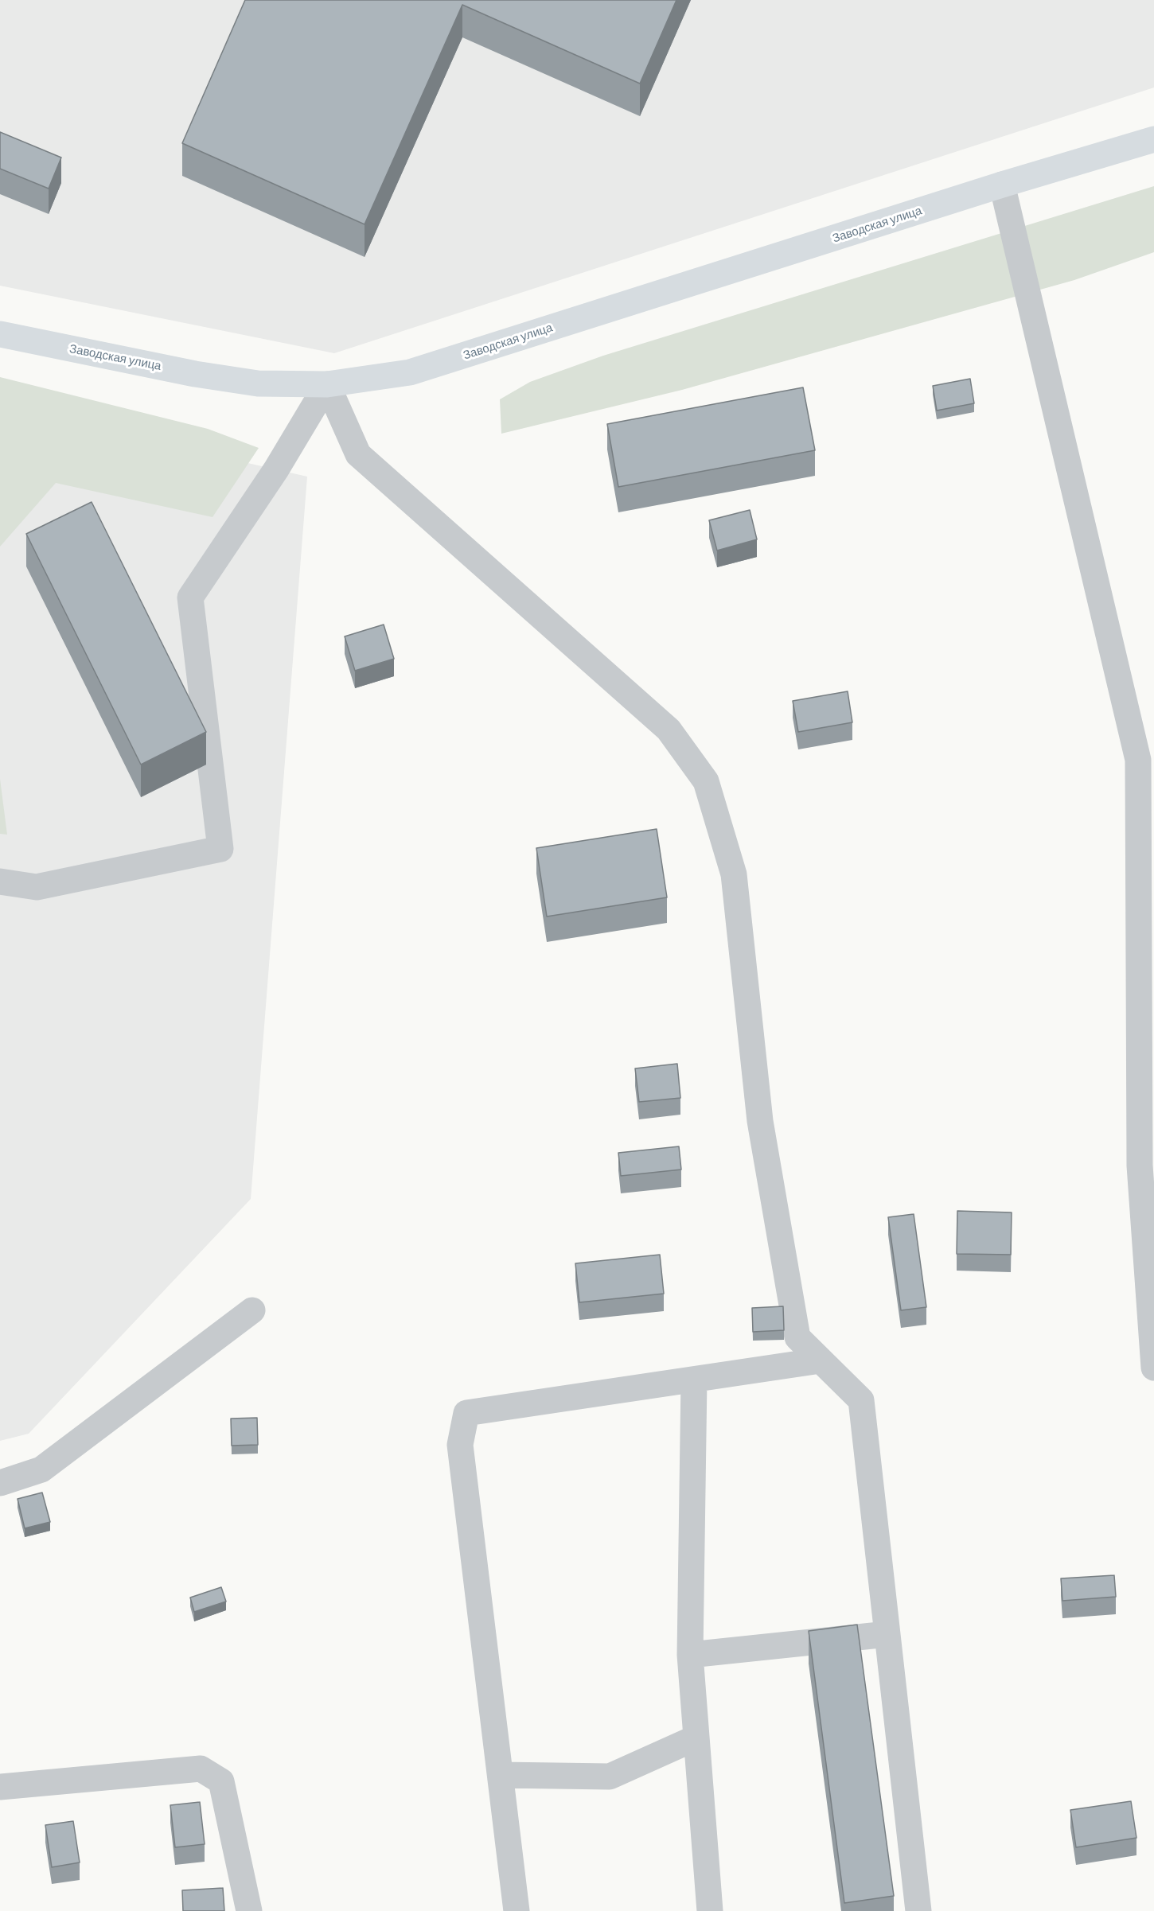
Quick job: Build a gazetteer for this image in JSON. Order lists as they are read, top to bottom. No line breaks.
{"streets":{"main road":["Заводская улица"]}}
